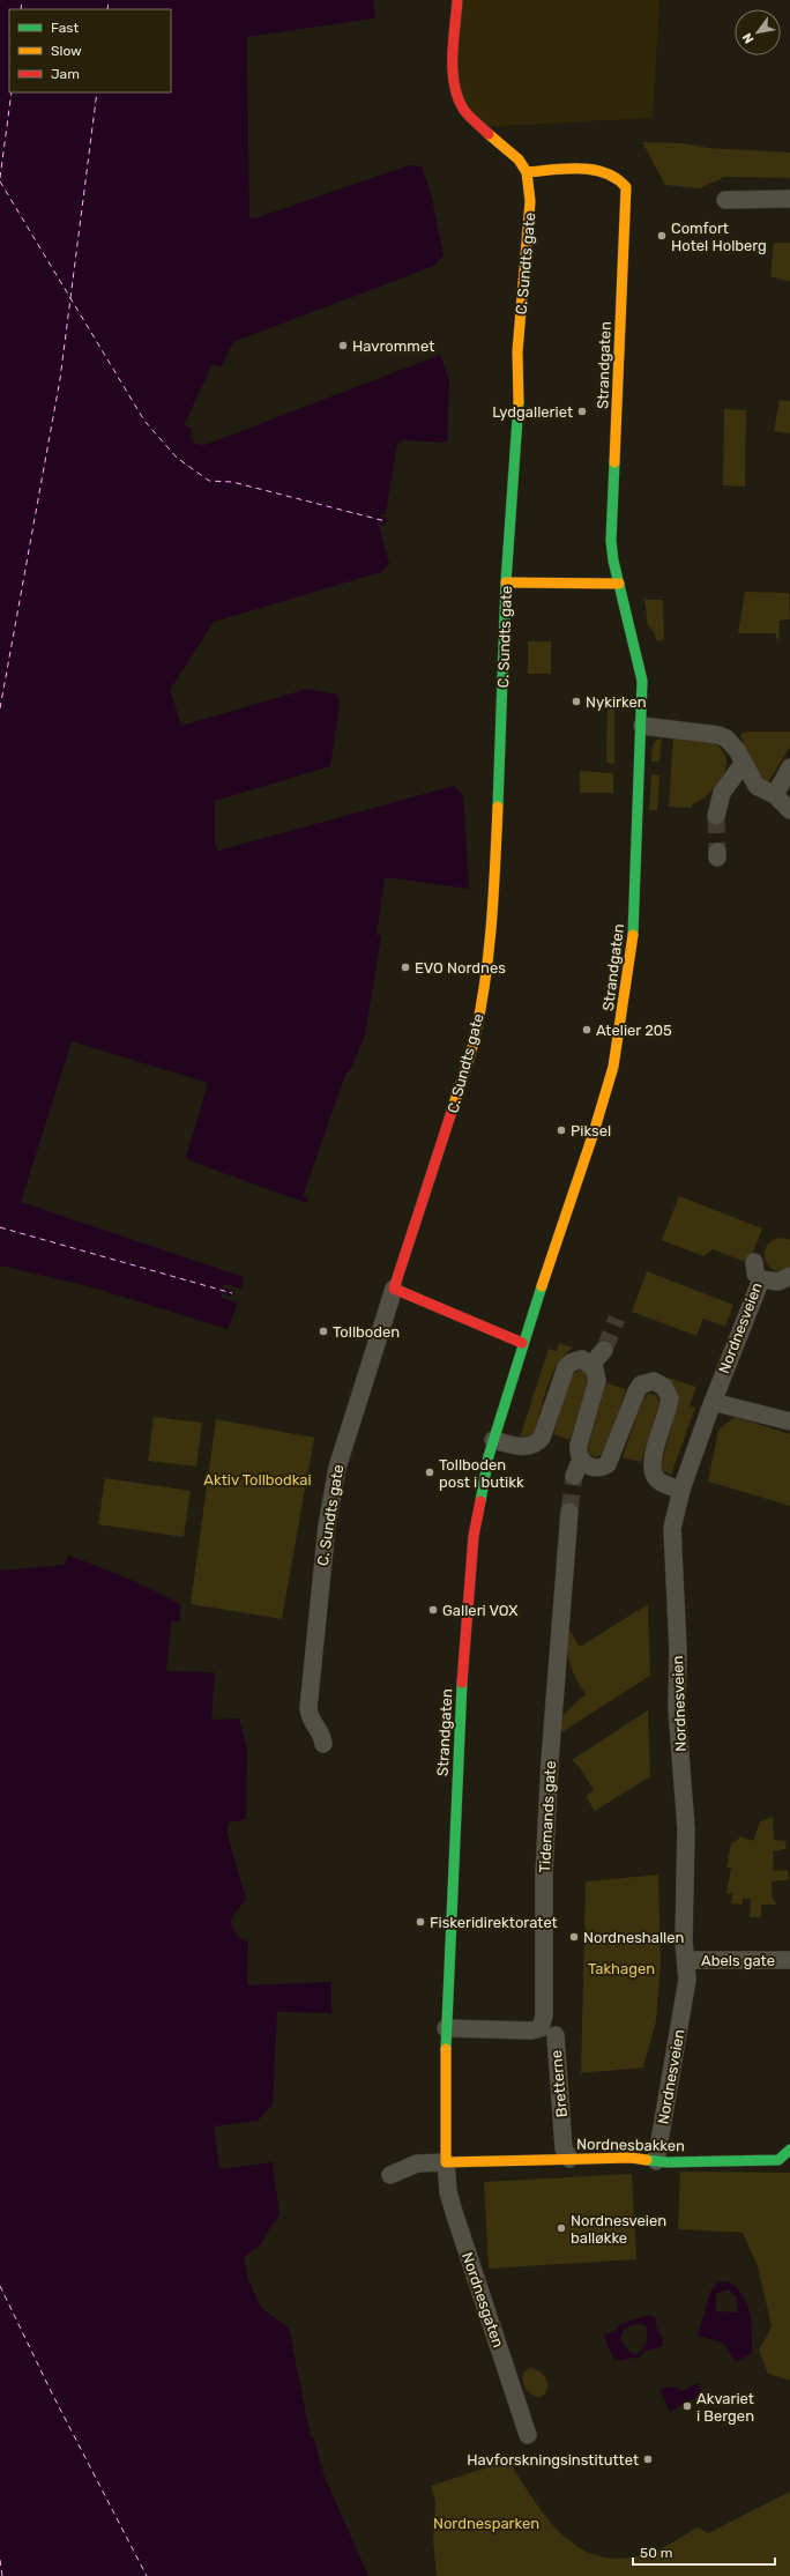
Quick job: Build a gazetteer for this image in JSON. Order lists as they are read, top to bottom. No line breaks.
{"streets":{"main road":["C. Sundts gate","Strandgaten","Nordnesbakken","Nordnesgaten"],"street":["Nordnesveien","Tidemands gate","Abels gate","Bretterne"]},"crossings":[["C. Sundts gate","Strandgaten"],["Strandgaten","Tidemands gate"],["Strandgaten","Nordnesgaten"],["Nordnesveien","Abels gate"],["Nordnesveien","Nordnesbakken"],["Tidemands gate","Nordnesgaten"],["Bretterne","Nordnesbakken"],["Nordnesbakken","Nordnesgaten"]],"parks":["Aktiv Tollbodkai","Takhagen","Nordnesparken"],"places":["Comfort Hotel Holberg","Havrommet","Lydgalleriet","Nykirken","EVO Nordnes","Atelier 205","Piksel","Tollboden","Tollboden post i butikk","Galleri VOX","Fiskeridirektoratet","Nordneshallen","Nordnesveien balløkke","Akvariet i Bergen","Havforskningsinstituttet"],"legend":["Fast","Slow","Jam"],"scale_bar":"50 m","north":"bottom left"}
